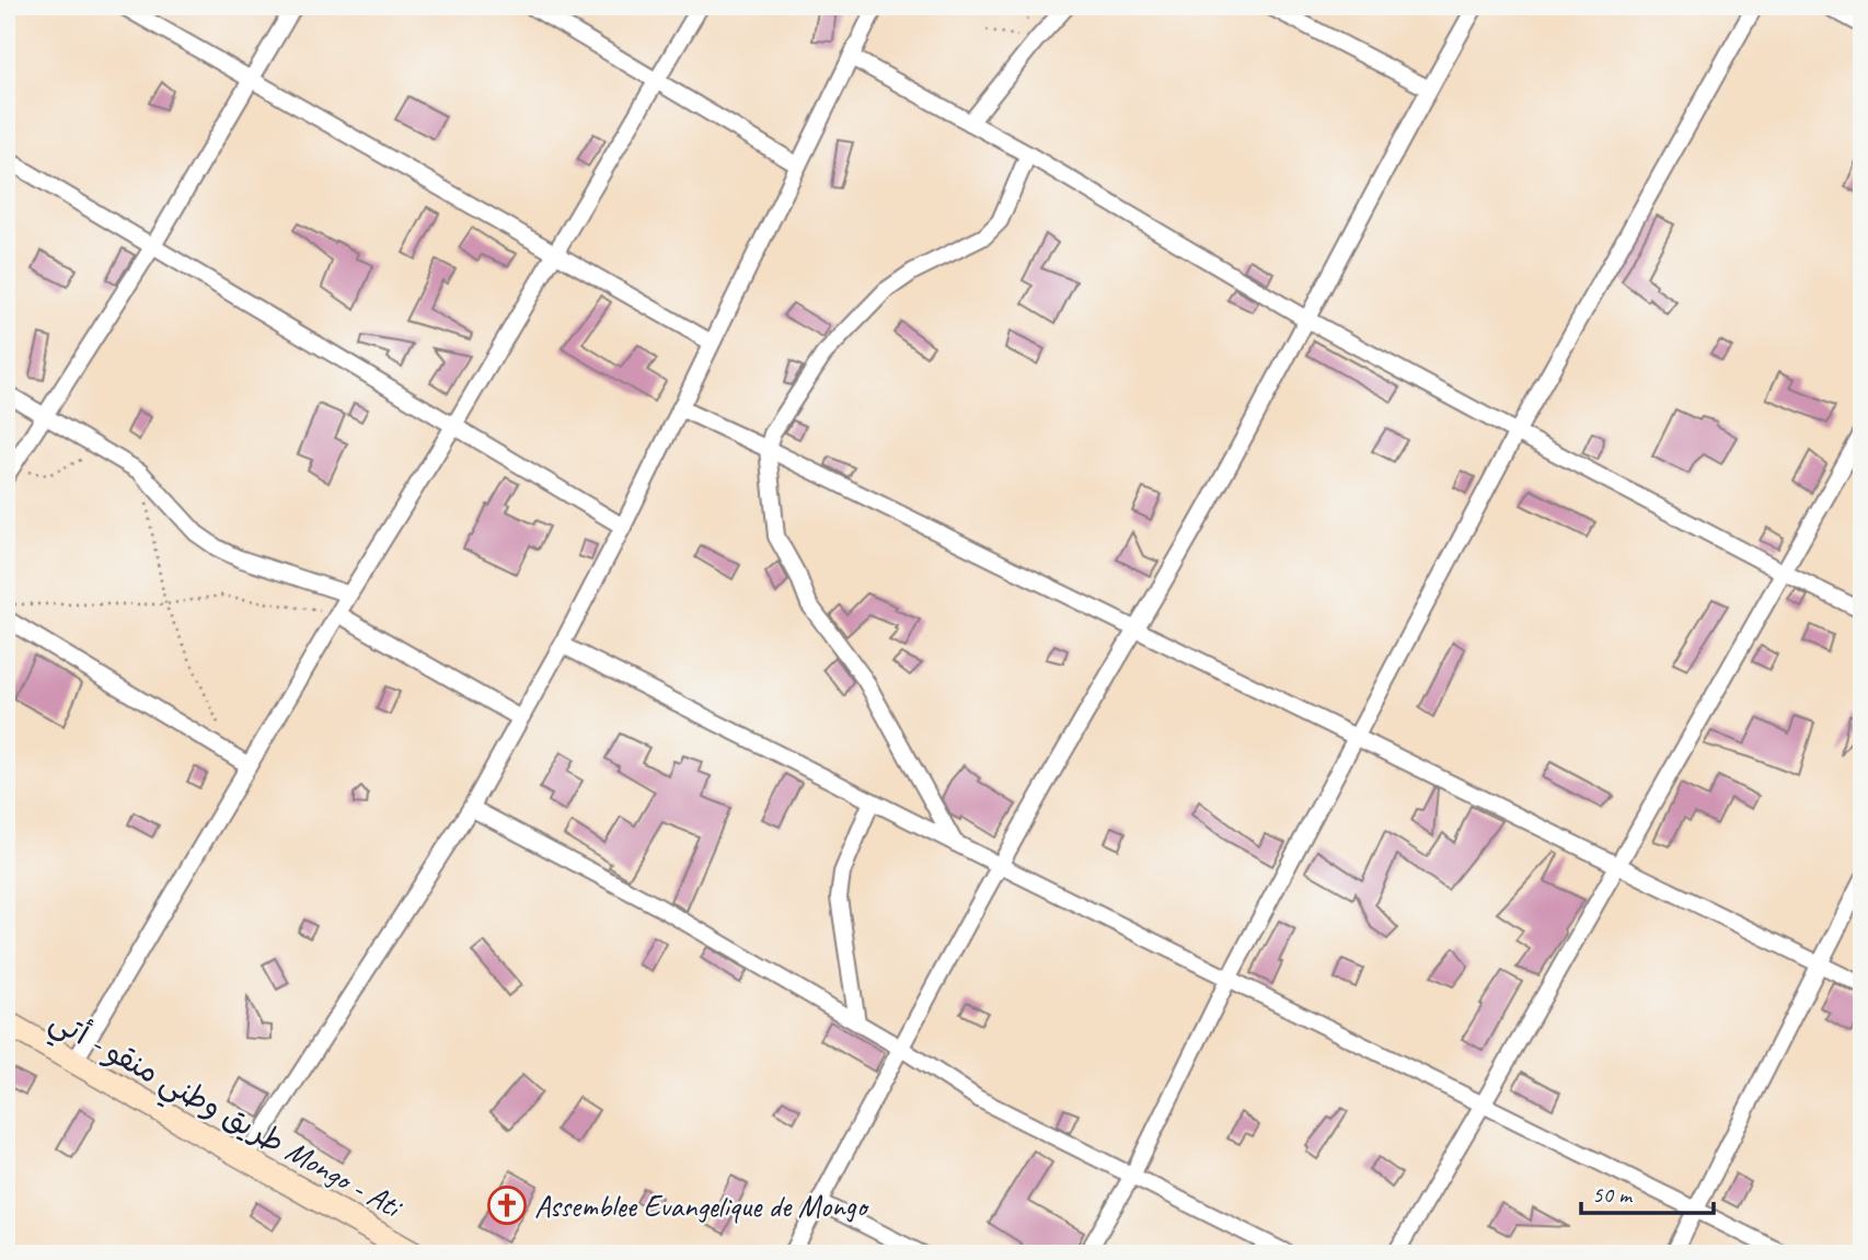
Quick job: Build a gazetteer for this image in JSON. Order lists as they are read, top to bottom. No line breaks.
{"streets":{"main road":["طريق وطني منقو - أتي Mongo - Ati"]},"places":{"church":["Assemblee Evangelique de Mongo"]},"scale_bar":"50 m"}
